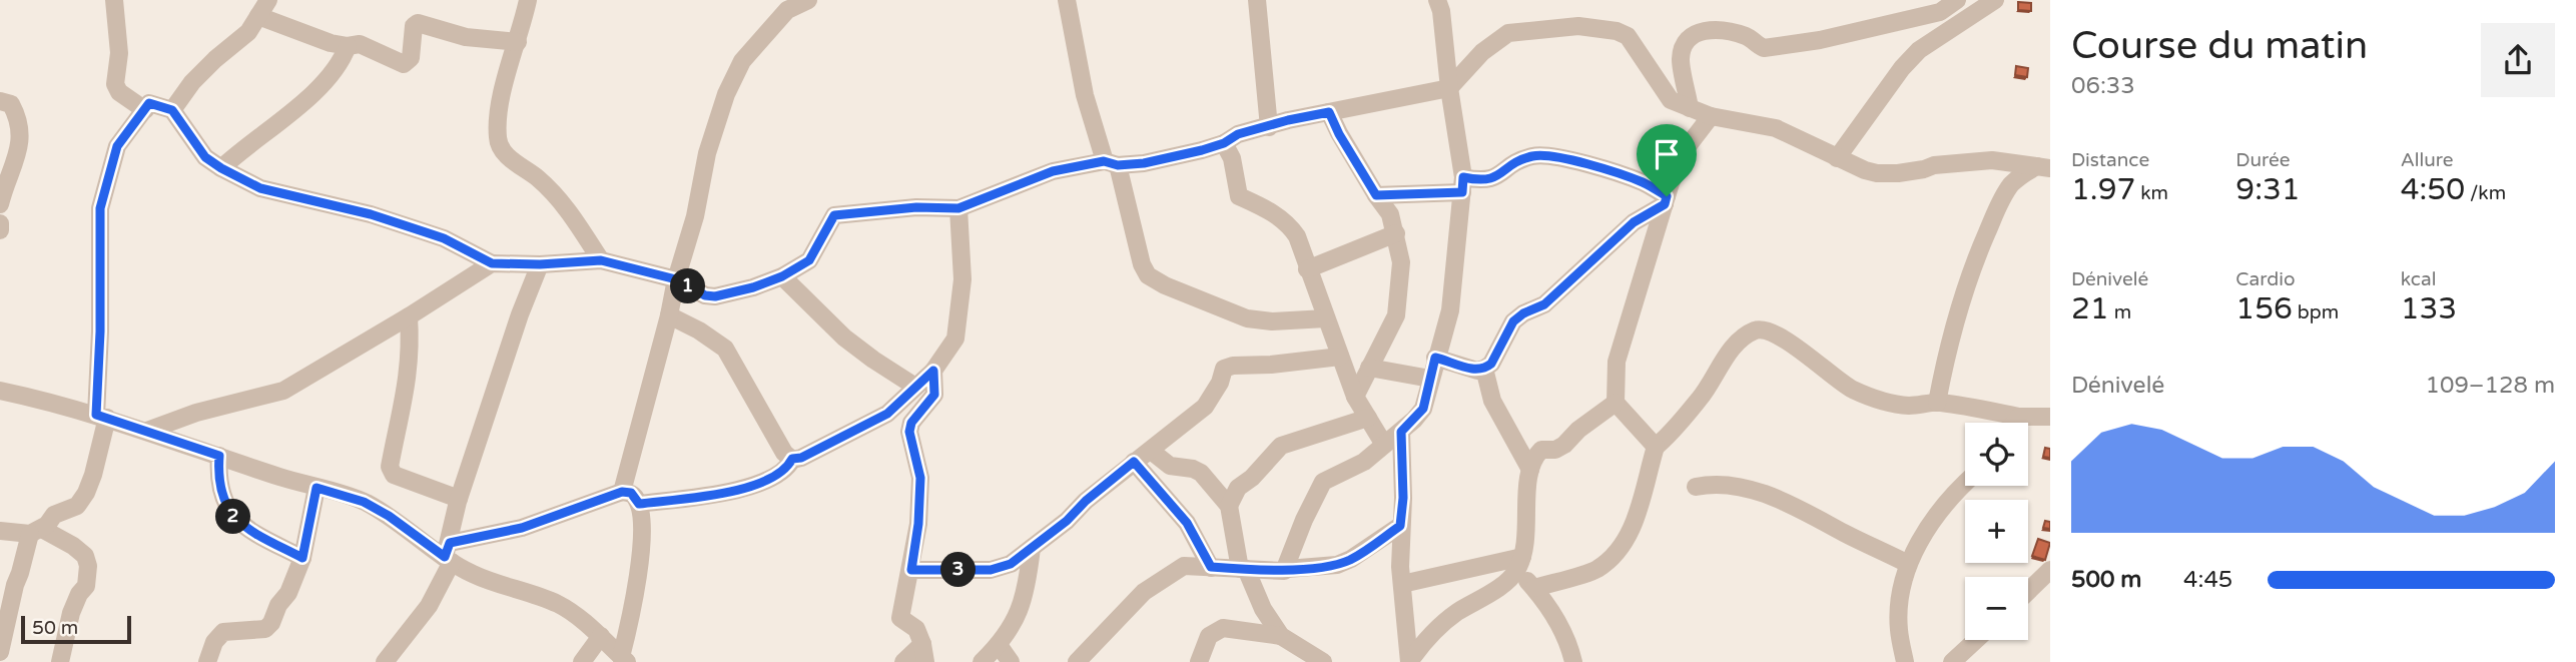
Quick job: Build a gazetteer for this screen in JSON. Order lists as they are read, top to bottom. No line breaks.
{"scale_bar":"50 m","page":{"heading":["Course du matin","06:33"],"stats":[["Distance","1.97 km"],["Durée","9:31"],["Allure","4:50 /km"],["Dénivelé","21 m"],["Cardio","156 bpm"],["kcal","133"]],"pins":["1","2","3"],"chart":["Dénivelé","109–128 m"],"map_buttons":["+","−"],"list":[{"name":"500 m","note":"4:45"}],"scale":"50 m"}}
